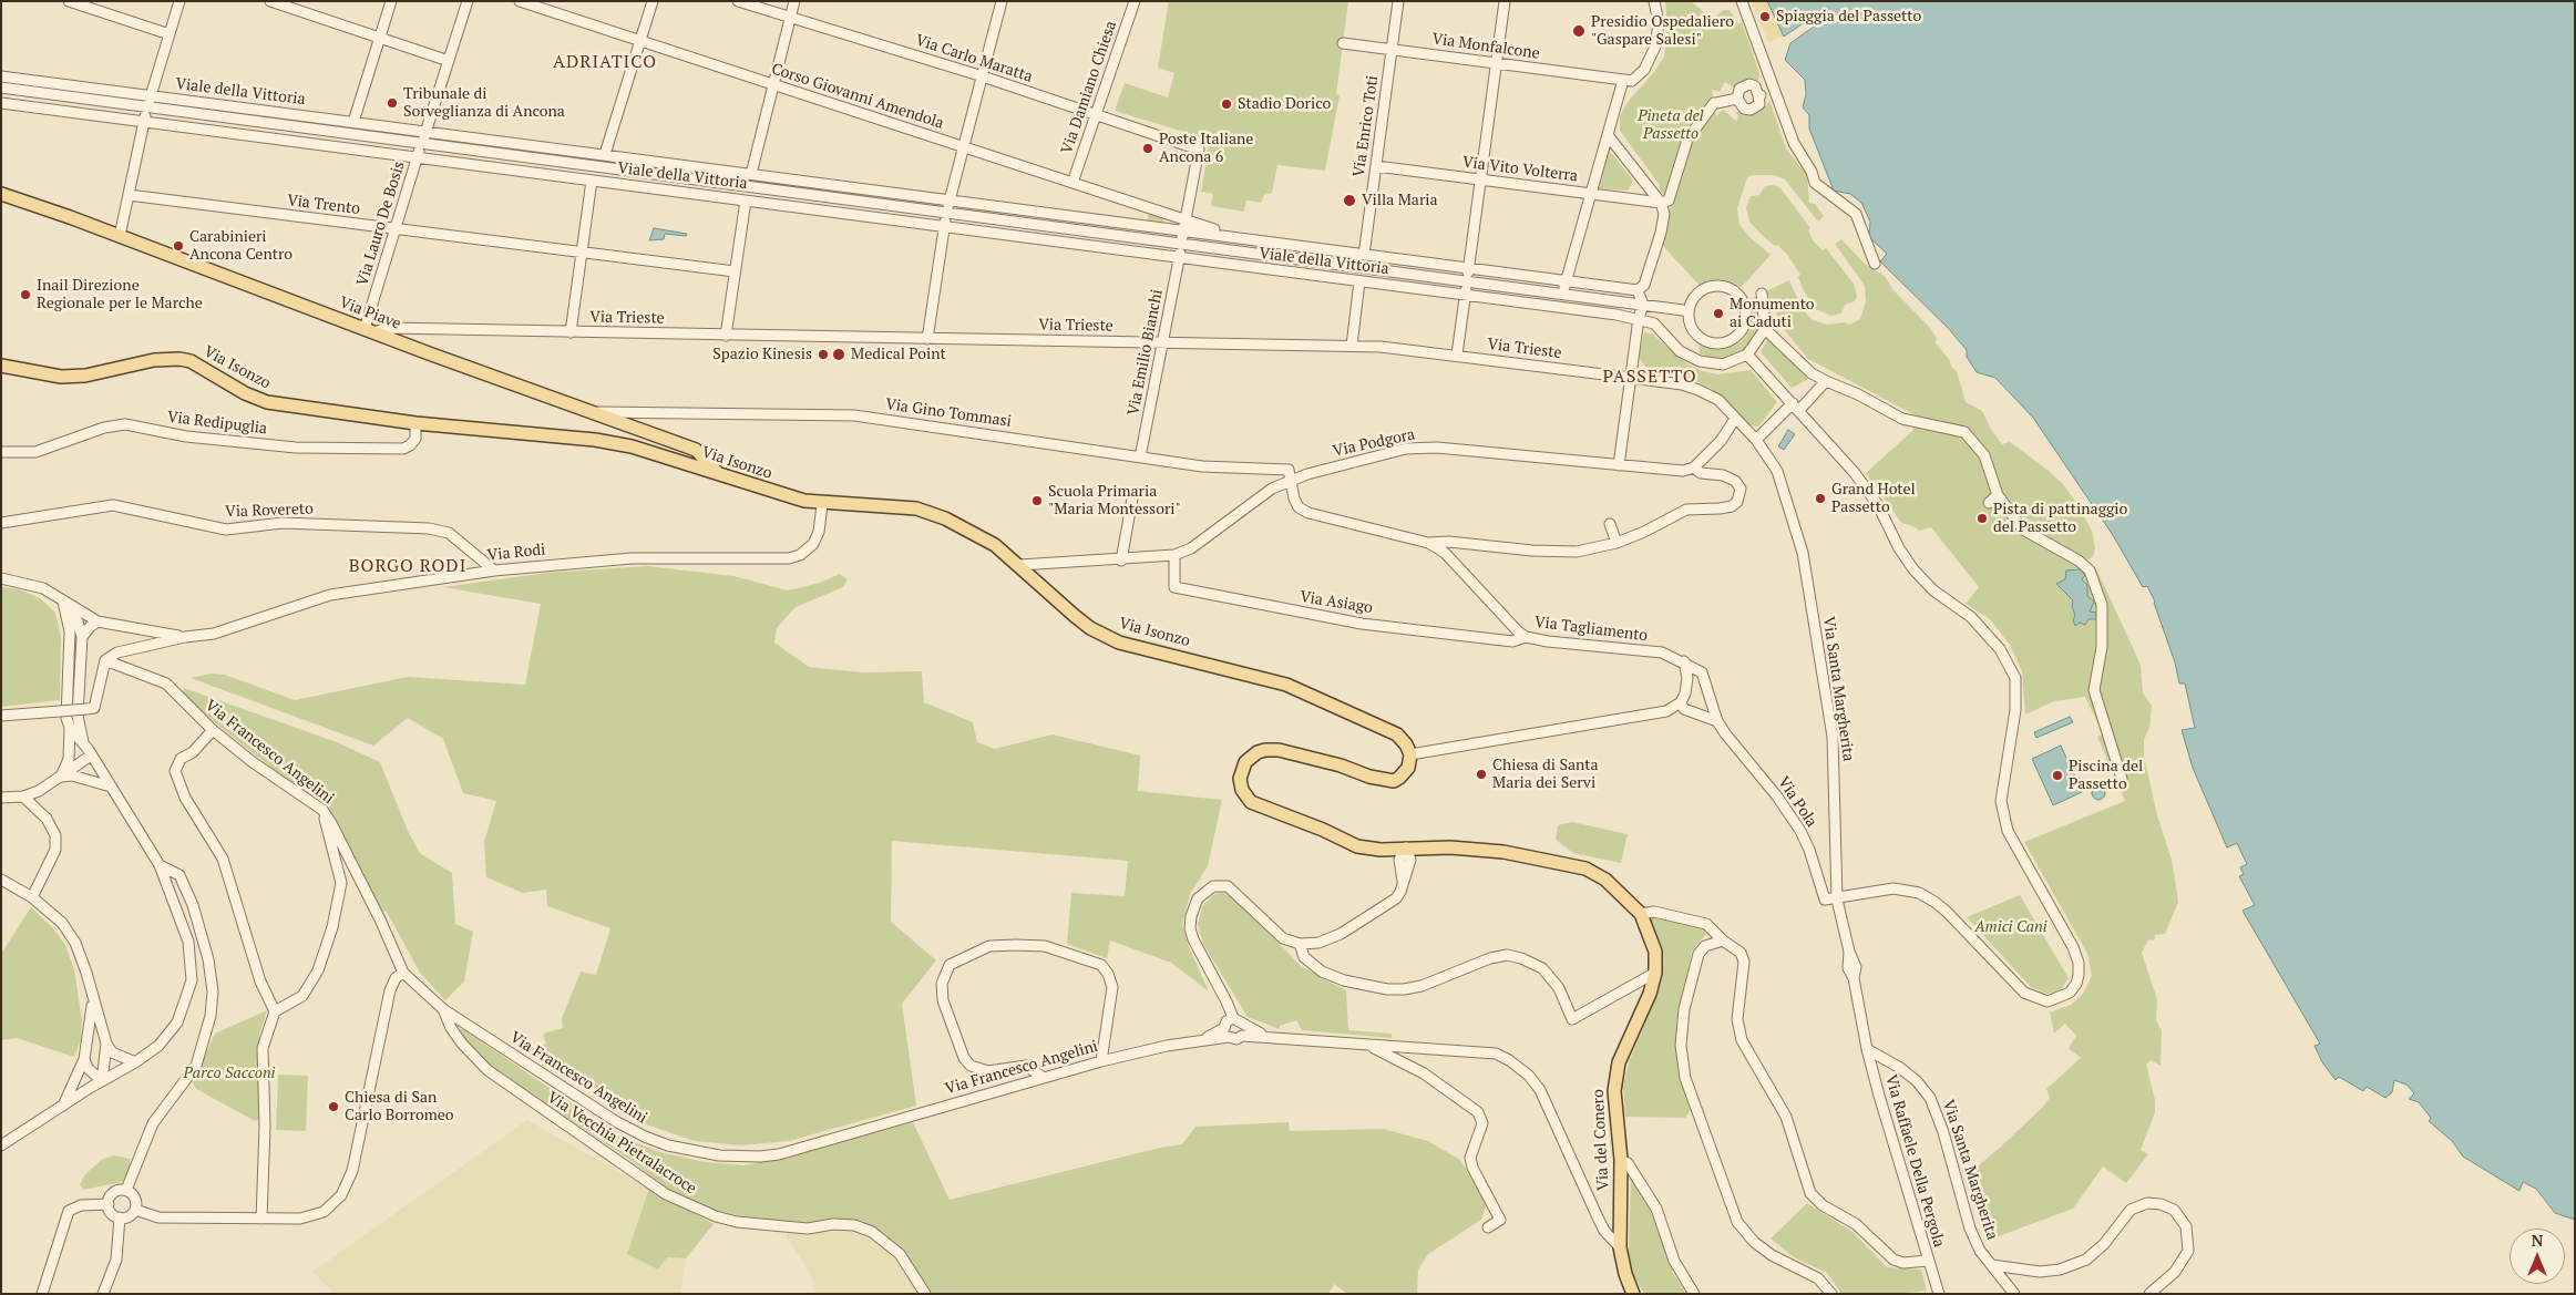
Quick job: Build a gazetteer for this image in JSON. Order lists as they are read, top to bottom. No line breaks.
{"streets":{"main road":["Via Piave","Via Isonzo","Via del Conero"],"street":["Via Monfalcone","Via Carlo Maratta","Via Damiano Chiesa","Viale della Vittoria","Corso Giovanni Amendola","Via Enrico Toti","Via Vito Volterra","Via Trento","Via Lauro De Bosis","Via Trieste","Via Emilio Bianchi","Via Gino Tommasi","Via Redipuglia","Via Podgora","Via Rovereto","Via Rodi","Via Asiago","Via Tagliamento","Via Santa Margherita","Via Francesco Angelini","Via Pola","Via Vecchia Pietralacroce","Via Raffaele Della Pergola"]},"crossings":[["Via Monfalcone","Via Enrico Toti"],["Via Carlo Maratta","Via Damiano Chiesa"],["Via Carlo Maratta","Corso Giovanni Amendola"],["Via Damiano Chiesa","Corso Giovanni Amendola"],["Viale della Vittoria","Corso Giovanni Amendola"],["Viale della Vittoria","Via Enrico Toti"],["Viale della Vittoria","Via Lauro De Bosis"],["Viale della Vittoria","Via Emilio Bianchi"],["Via Enrico Toti","Via Vito Volterra"],["Via Trento","Via Lauro De Bosis"],["Via Lauro De Bosis","Via Piave"],["Via Lauro De Bosis","Via Trieste"],["Via Piave","Via Trieste"],["Via Piave","Via Isonzo"],["Via Piave","Via Gino Tommasi"],["Via Trieste","Via Emilio Bianchi"],["Via Trieste","Via Santa Margherita"],["Via Isonzo","Via Redipuglia"],["Via Isonzo","Via Podgora"],["Via Isonzo","Via Rodi"],["Via Isonzo","Via del Conero"],["Via Gino Tommasi","Via Podgora"],["Via Gino Tommasi","Via Tagliamento"],["Via Podgora","Via Asiago"],["Via Podgora","Via Tagliamento"],["Via Rovereto","Via Rodi"],["Via Rodi","Via Francesco Angelini"],["Via Asiago","Via Tagliamento"],["Via Tagliamento","Via Pola"],["Via Santa Margherita","Via Pola"],["Via Santa Margherita","Via Raffaele Della Pergola"],["Via Francesco Angelini","Via del Conero"],["Via Francesco Angelini","Via Vecchia Pietralacroce"],["Via del Conero","Via Raffaele Della Pergola"]],"districts":["ADRIATICO","PASSETTO","BORGO RODI"],"parks":["Pineta del Passetto","Amici Cani","Parco Sacconi"],"places":["Spiaggia del Passetto","Presidio Ospedaliero \"Gaspare Salesi\"","Tribunale di Sorveglianza di Ancona","Stadio Dorico","Poste Italiane Ancona 6","Villa Maria","Carabinieri Ancona Centro","Inail Direzione Regionale per le Marche","Monumento ai Caduti","Spazio Kinesis","Medical Point","Grand Hotel Passetto","Scuola Primaria \"Maria Montessori\"","Pista di pattinaggio del Passetto","Chiesa di Santa Maria dei Servi","Piscina del Passetto","Chiesa di San Carlo Borromeo"],"north":"top"}
